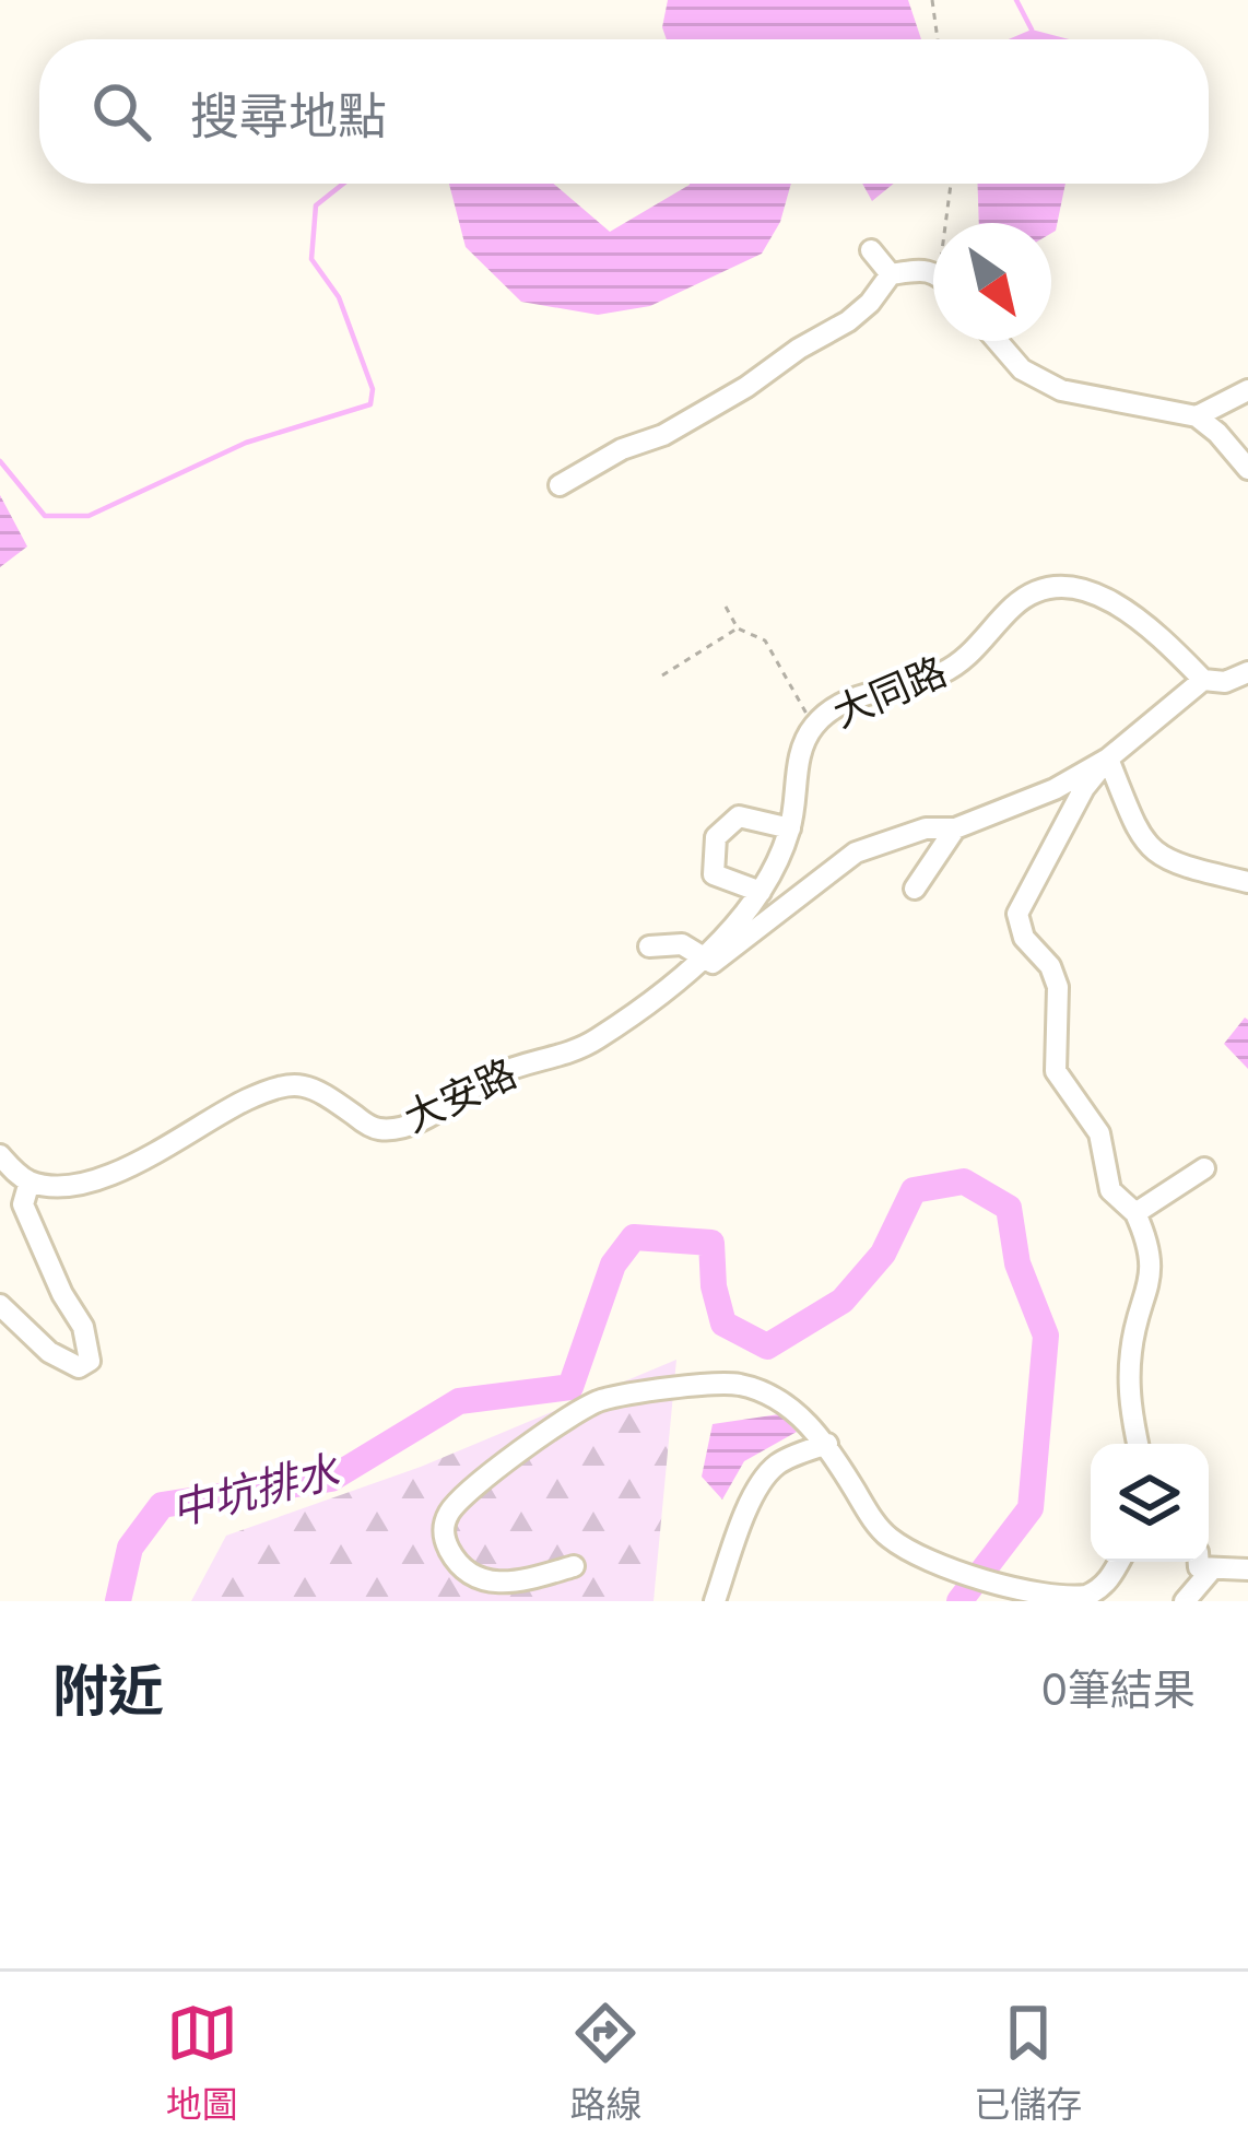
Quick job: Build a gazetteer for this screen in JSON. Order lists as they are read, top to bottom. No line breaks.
{"streets":{"street":["大同路","大安路"]},"crossings":[["大同路","大安路"]],"water":["中坑排水"],"north":"bottom right","page":{"search":"搜尋地點","heading":["附近","0筆結果"],"nav":["地圖","路線","已儲存"]}}
